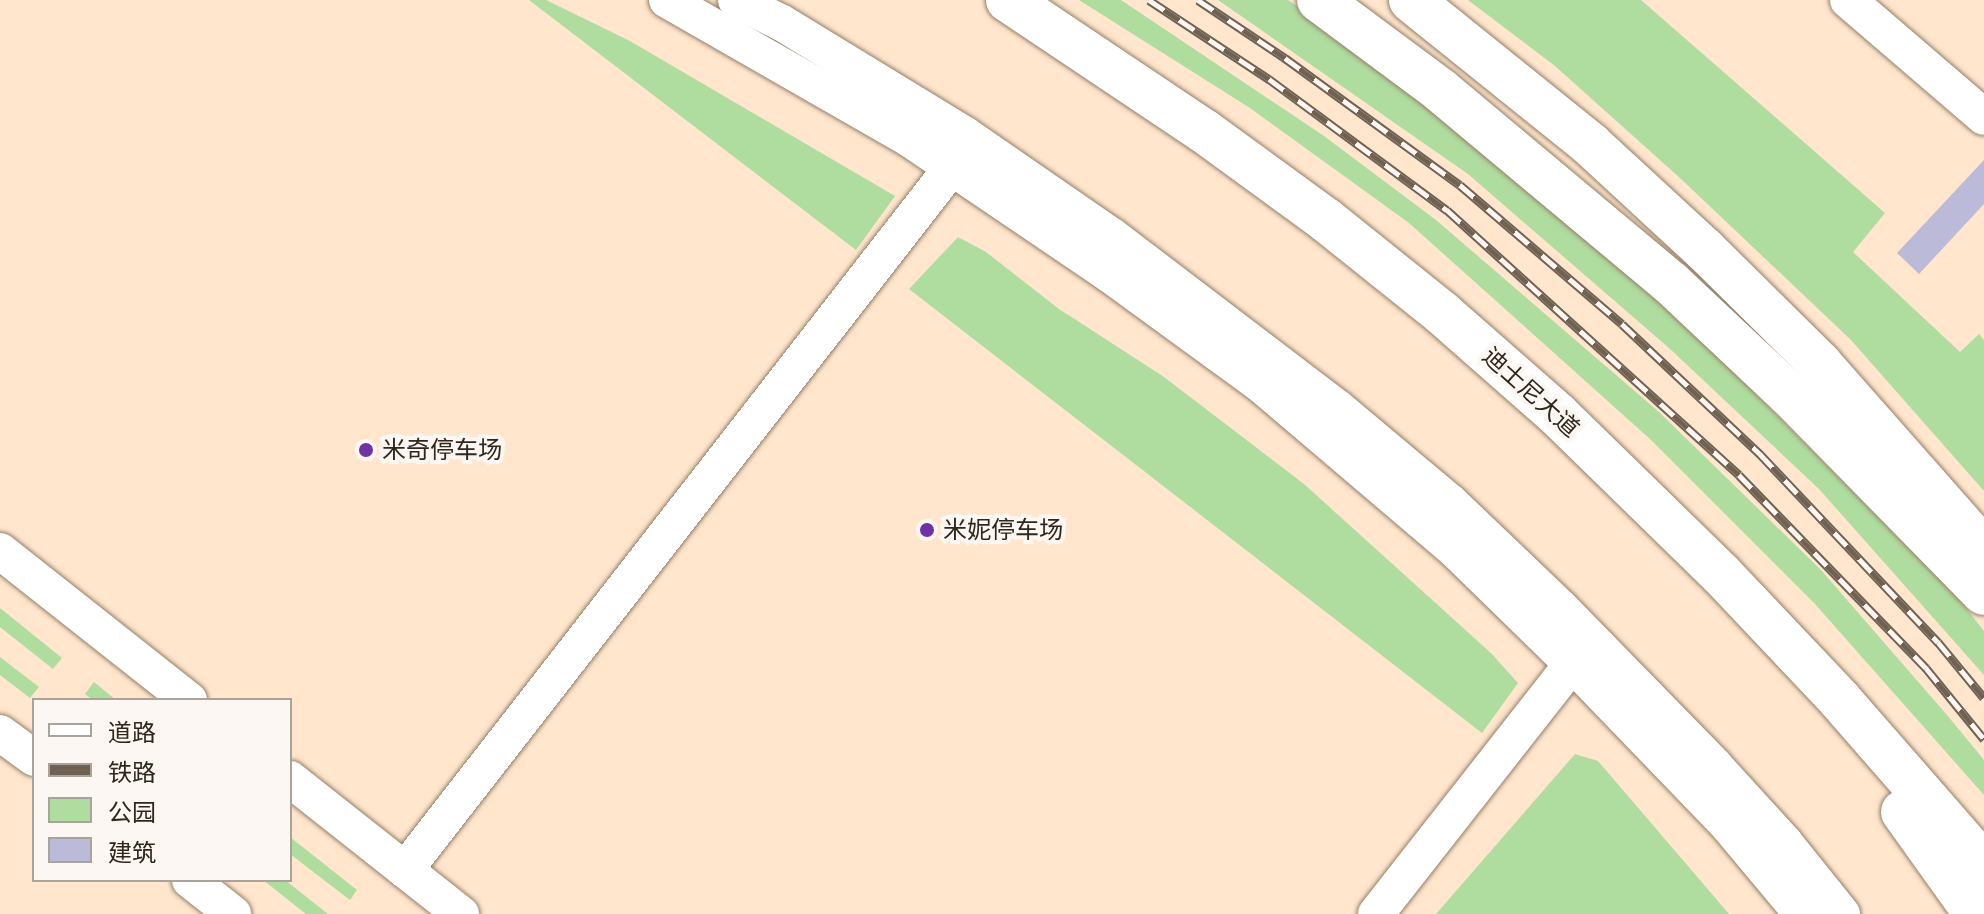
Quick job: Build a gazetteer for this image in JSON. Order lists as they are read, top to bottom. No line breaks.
{"streets":{"highway":["迪士尼大道"]},"places":["米奇停车场","米妮停车场"],"legend":["道路","铁路","公园","建筑"]}
